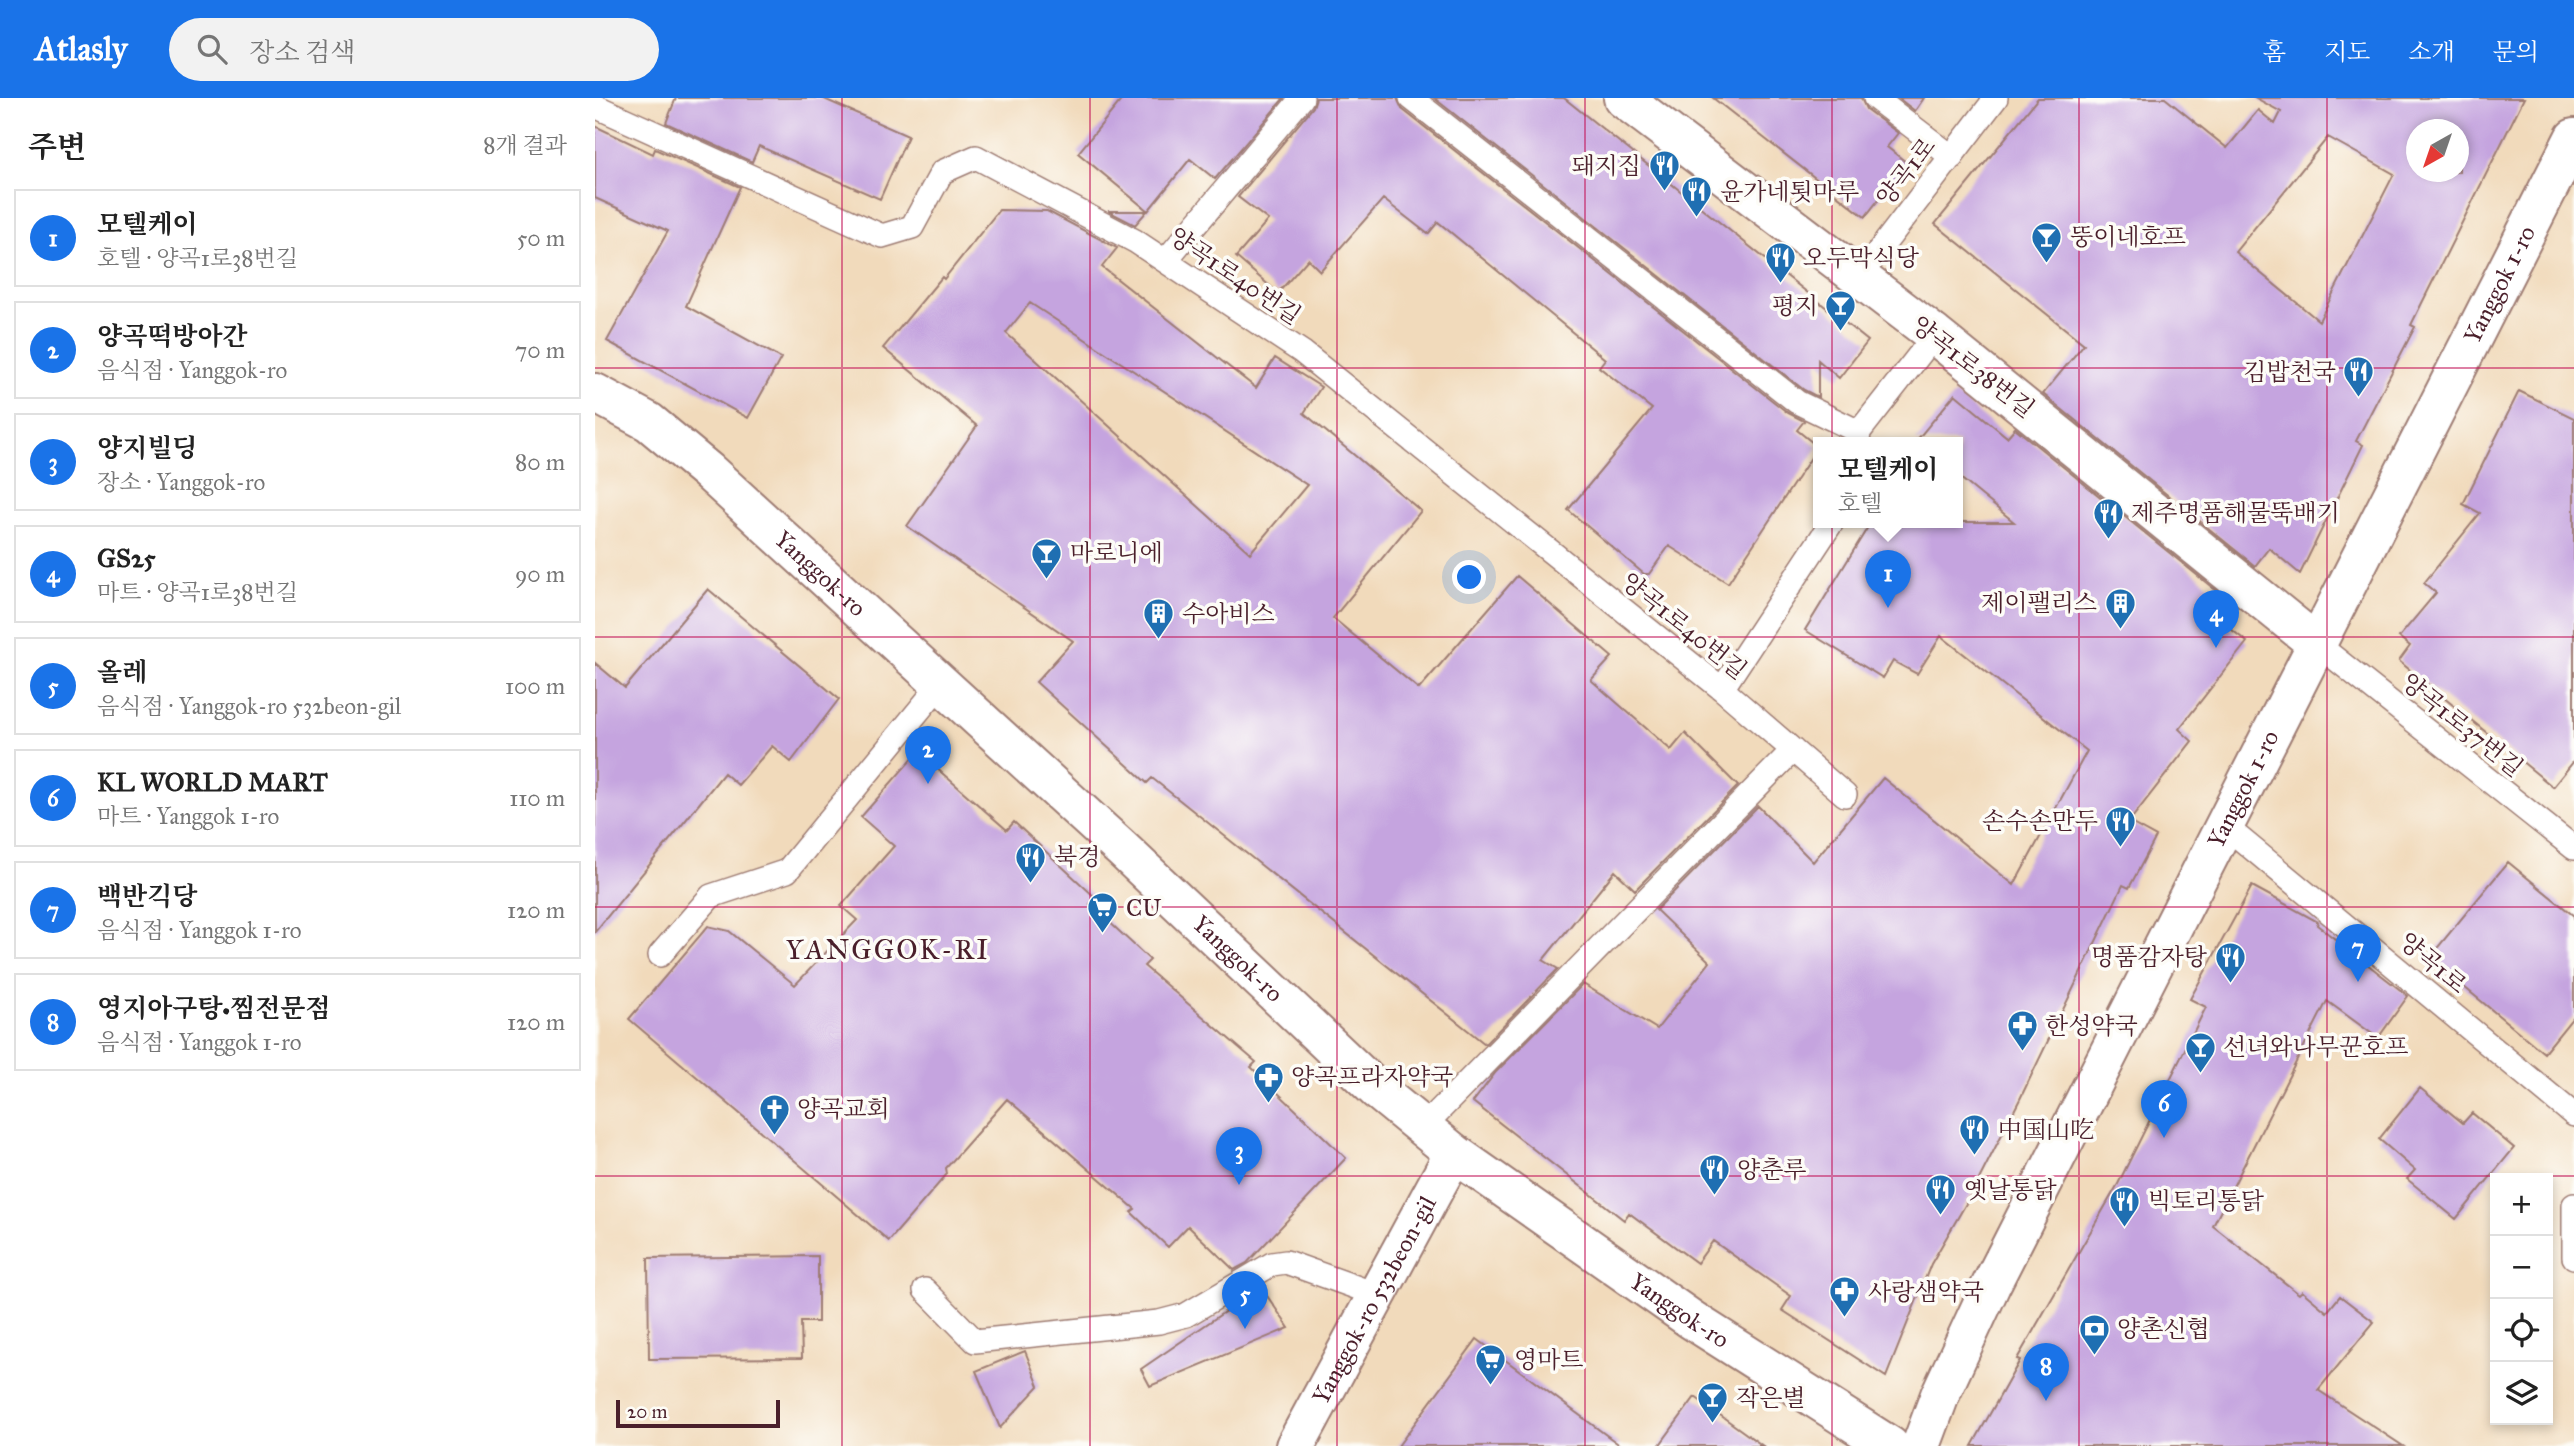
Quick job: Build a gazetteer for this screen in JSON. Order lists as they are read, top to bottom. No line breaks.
{"streets":{"street":["Yanggok 1-ro","양곡1로38번길","Yanggok-ro","Yanggok-ro 532beon-gil"],"lane":["양곡1로","양곡1로40번길","양곡1로37번길"]},"crossings":[["양곡1로","Yanggok 1-ro"],["양곡1로","양곡1로38번길"],["Yanggok 1-ro","양곡1로38번길"],["Yanggok 1-ro","양곡1로37번길"],["양곡1로38번길","양곡1로37번길"],["Yanggok-ro","Yanggok-ro 532beon-gil"]],"districts":["YANGGOK-RI"],"places":{"restaurant":["돼지집","윤가네툇마루","오두막식당","김밥천국","제주명품해물뚝배기","손수손만두","북경","명품감자탕","中国山吃","양춘루","옛날통닭","빅토리통닭"],"bar":["뚱이네호프","평지","마로니에","선녀와나무꾼호프","작은별"],"building":["제이팰리스","수아비스"],"supermarket":["CU","영마트"],"pharmacy":["한성약국","양곡프라자약국","사랑샘약국"],"church":["양곡교회"],"bank":["양촌신협"]},"scale_bar":"20 m","north":"bottom left","page":{"header":"Atlasly","search":"장소 검색","nav":["홈","지도","소개","문의"],"heading":["주변","8개 결과"],"list":[{"mark":"1","name":"모텔케이","note":"호텔 · 양곡1로38번길","value":"50 m"},{"mark":"2","name":"양곡떡방아간","note":"음식점 · Yanggok-ro","value":"70 m"},{"mark":"3","name":"양지빌딩","note":"장소 · Yanggok-ro","value":"80 m"},{"mark":"4","name":"GS25","note":"마트 · 양곡1로38번길","value":"90 m"},{"mark":"5","name":"올레","note":"음식점 · Yanggok-ro 532beon-gil","value":"100 m"},{"mark":"6","name":"KL WORLD MART","note":"마트 · Yanggok 1-ro","value":"110 m"},{"mark":"7","name":"백반긱당","note":"음식점 · Yanggok 1-ro","value":"120 m"},{"mark":"8","name":"영지아구탕•찜전문점","note":"음식점 · Yanggok 1-ro","value":"120 m"}],"popup":["모텔케이","호텔"],"pins":["1","4","2","7","6","3","5","8"],"map_buttons":["+","−"],"scale":"20 m"}}
